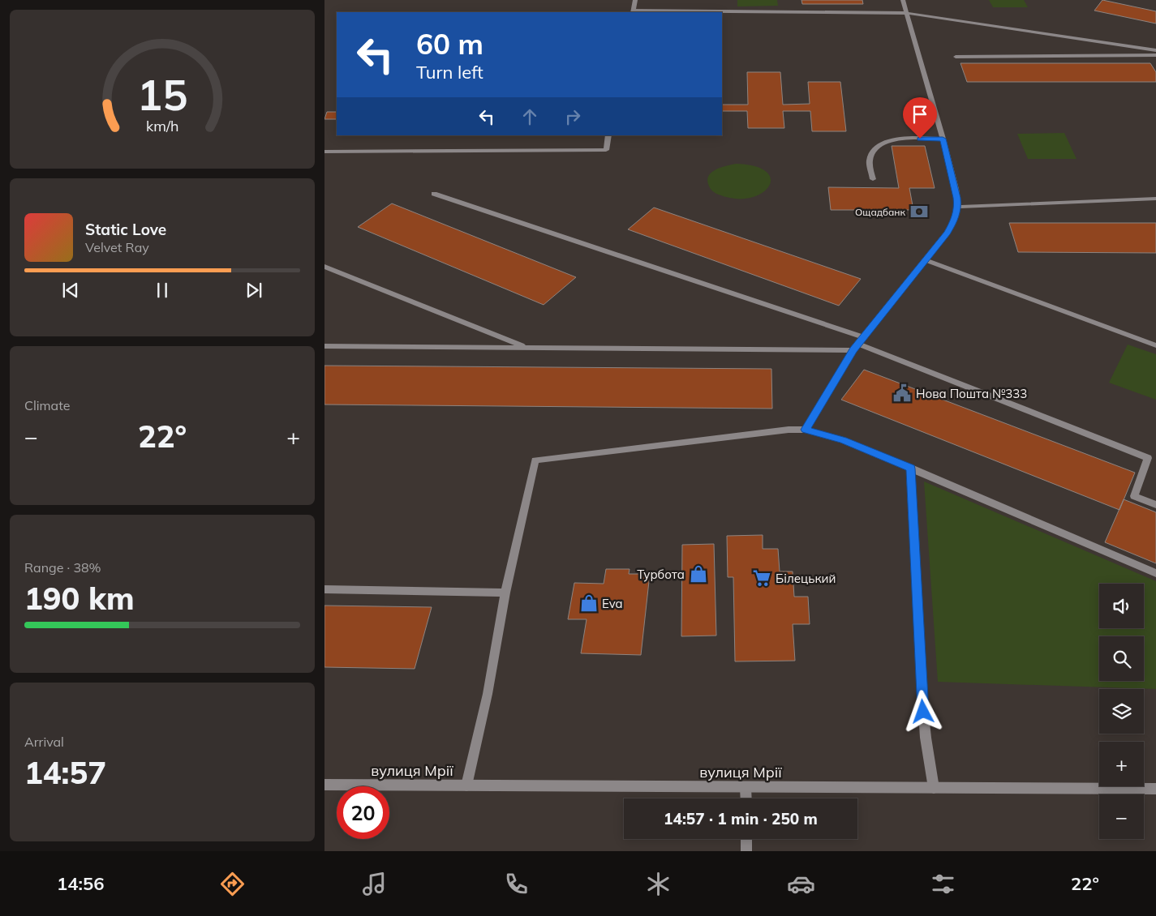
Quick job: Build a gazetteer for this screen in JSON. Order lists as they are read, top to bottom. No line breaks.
{"streets":{"street":["вулиця Мрії"]},"places":{"bank":["Ощадбанк"],"public building":["Нова Пошта №333"],"shop":["Турбота","Eva"],"supermarket":["Білецький"]},"page":{"turn":["60 m","Turn left"],"song":["Static Love","Velvet Ray"],"tile":["Climate",["Range · 38%","190 km"],["Arrival","14:57"]],"heat":["−","22°","+"],"map_buttons":["+","−"],"limit":"20","trip":"14:57 · 1 min · 250 m","tabs":["14:56","22°"],"gauge":["15","km/h"]}}
